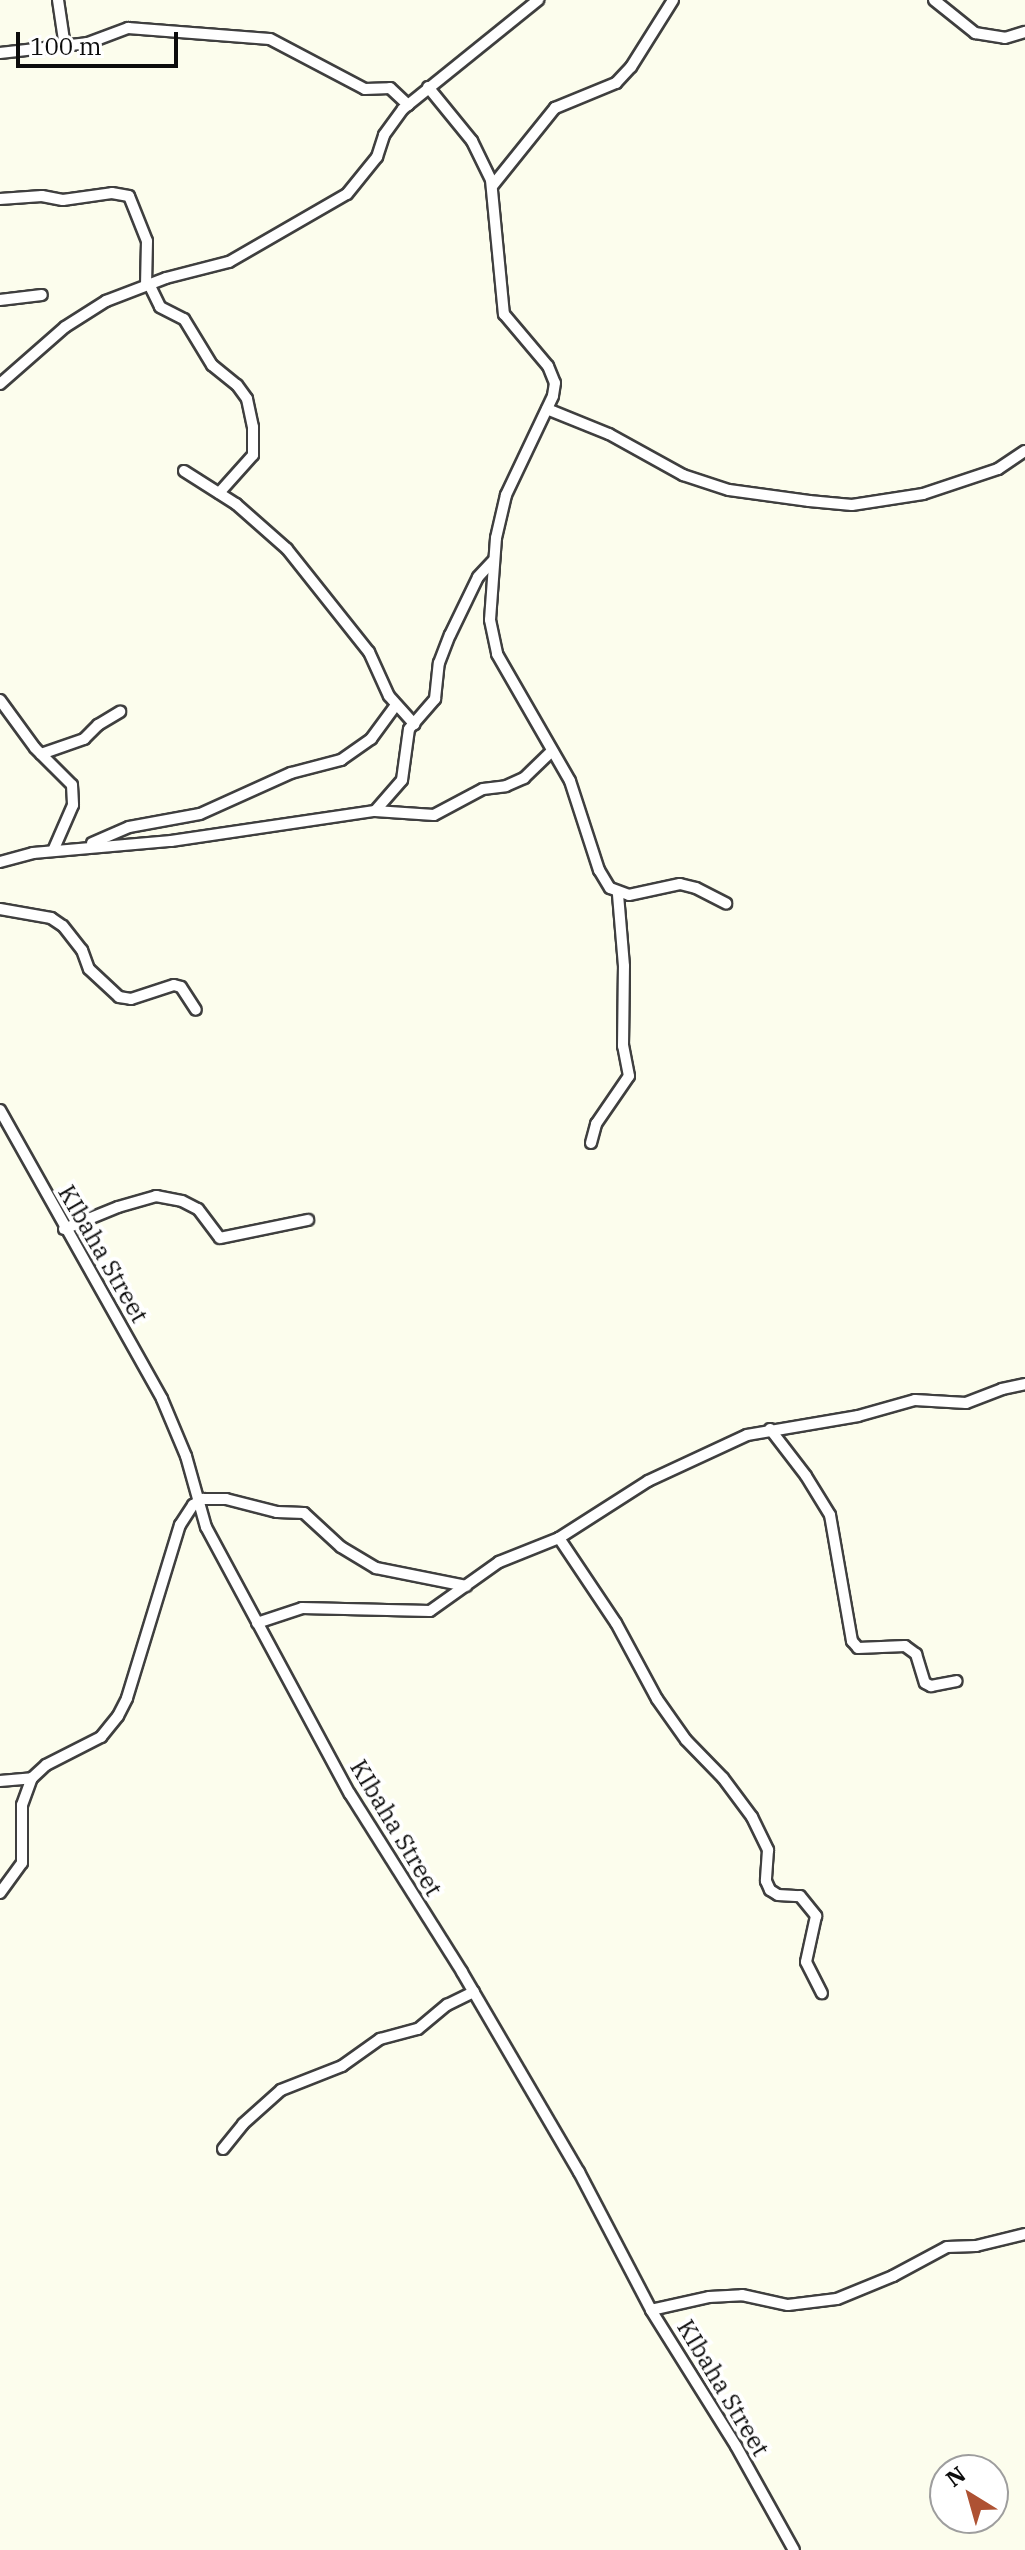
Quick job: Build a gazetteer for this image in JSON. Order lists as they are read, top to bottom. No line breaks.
{"streets":{"street":["KIbaha Street"]},"scale_bar":"100 m","north":"top left"}
